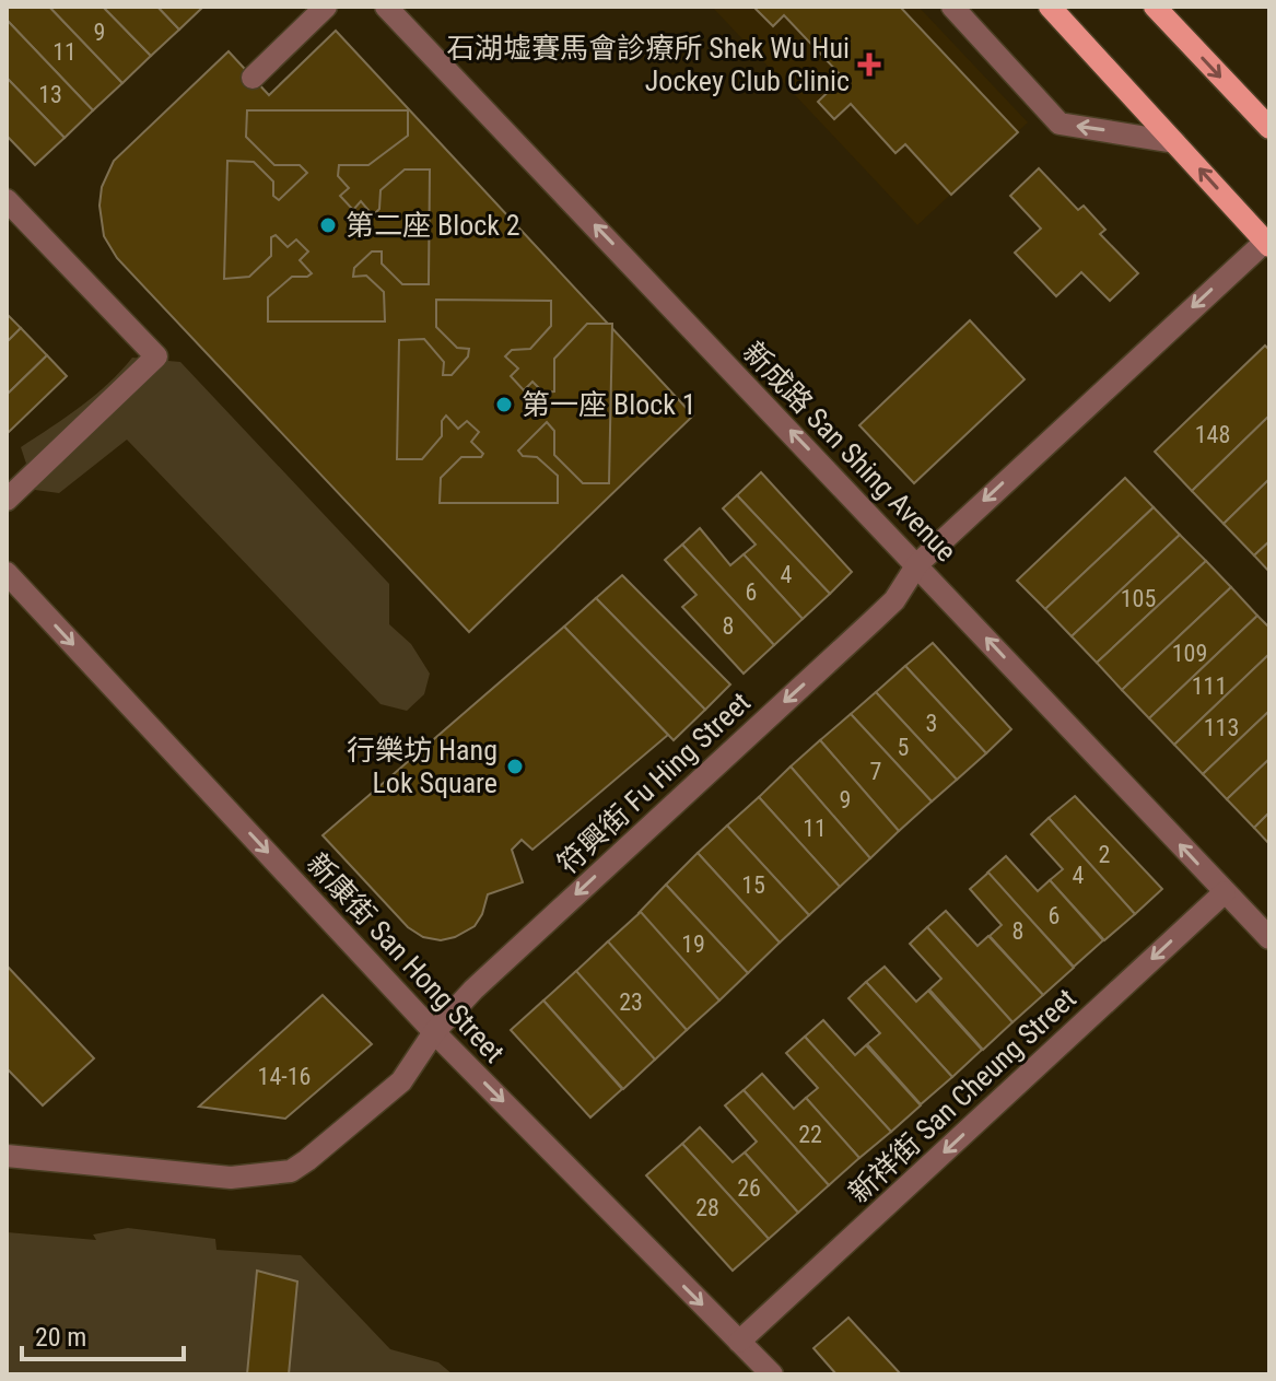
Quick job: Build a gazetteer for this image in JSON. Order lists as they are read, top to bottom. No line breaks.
{"streets":{"street":["新成路 San Shing Avenue","符興街 Fu Hing Street","新康街 San Hong Street","新祥街 San Cheung Street"]},"crossings":[["新成路 San Shing Avenue","符興街 Fu Hing Street"],["新成路 San Shing Avenue","新祥街 San Cheung Street"],["符興街 Fu Hing Street","新康街 San Hong Street"],["新康街 San Hong Street","新祥街 San Cheung Street"]],"one_way":["新成路 San Shing Avenue","符興街 Fu Hing Street","新康街 San Hong Street","新祥街 San Cheung Street"],"places":{"health":["石湖墟賽馬會診療所 Shek Wu Hui Jockey Club Clinic"],"other":["第二座 Block 2","第一座 Block 1","行樂坊 Hang Lok Square"]},"house_numbers":["9","11","13","148","4","6","105","8","109","111","3","113","5","7","9","11","2","4","15","6","8","19","23","14-16","22","26","28"],"scale_bar":"20 m"}
